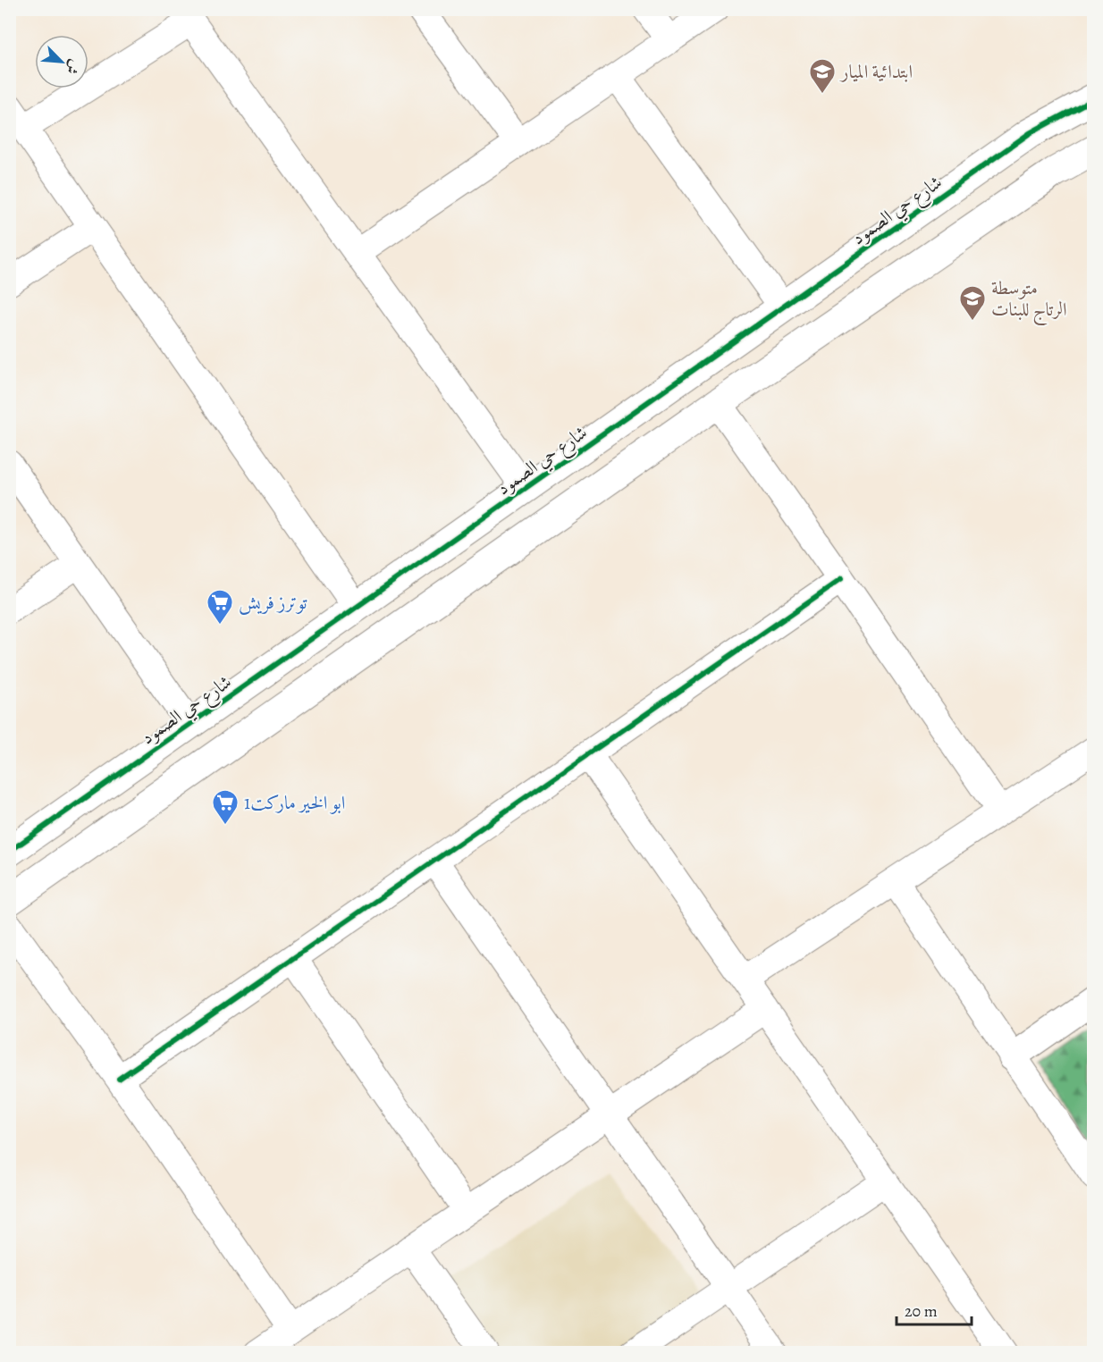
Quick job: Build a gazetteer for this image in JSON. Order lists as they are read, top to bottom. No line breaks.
{"streets":{"street":["شارع حي الصمود"]},"places":{"school or university":["ابتدائية الميار","متوسطة الرتاج للبنات"],"supermarket":["توترز فريش","ابو الخير ماركت1"]},"scale_bar":"20 m","north":"bottom right"}
